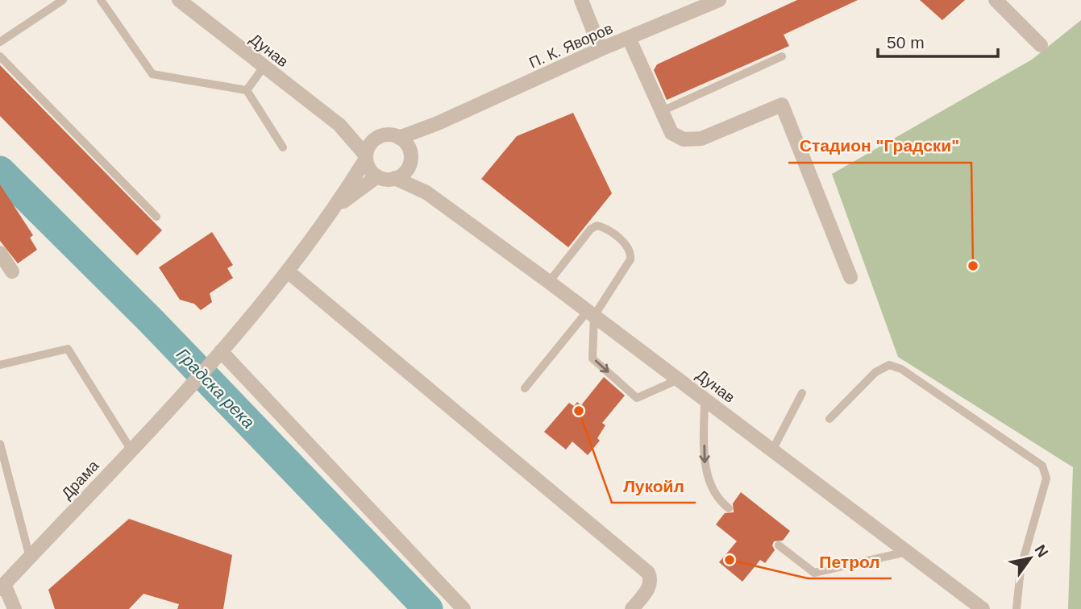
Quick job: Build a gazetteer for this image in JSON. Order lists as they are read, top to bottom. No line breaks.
{"streets":{"street":["П. К. Яворов","Дунав","Драма"]},"crossings":[["П. К. Яворов","Дунав"]],"water":["Градска река"],"places":["Стадион \"Градски\"","Лукойл","Петрол"],"scale_bar":"50 m","north":"top right"}
